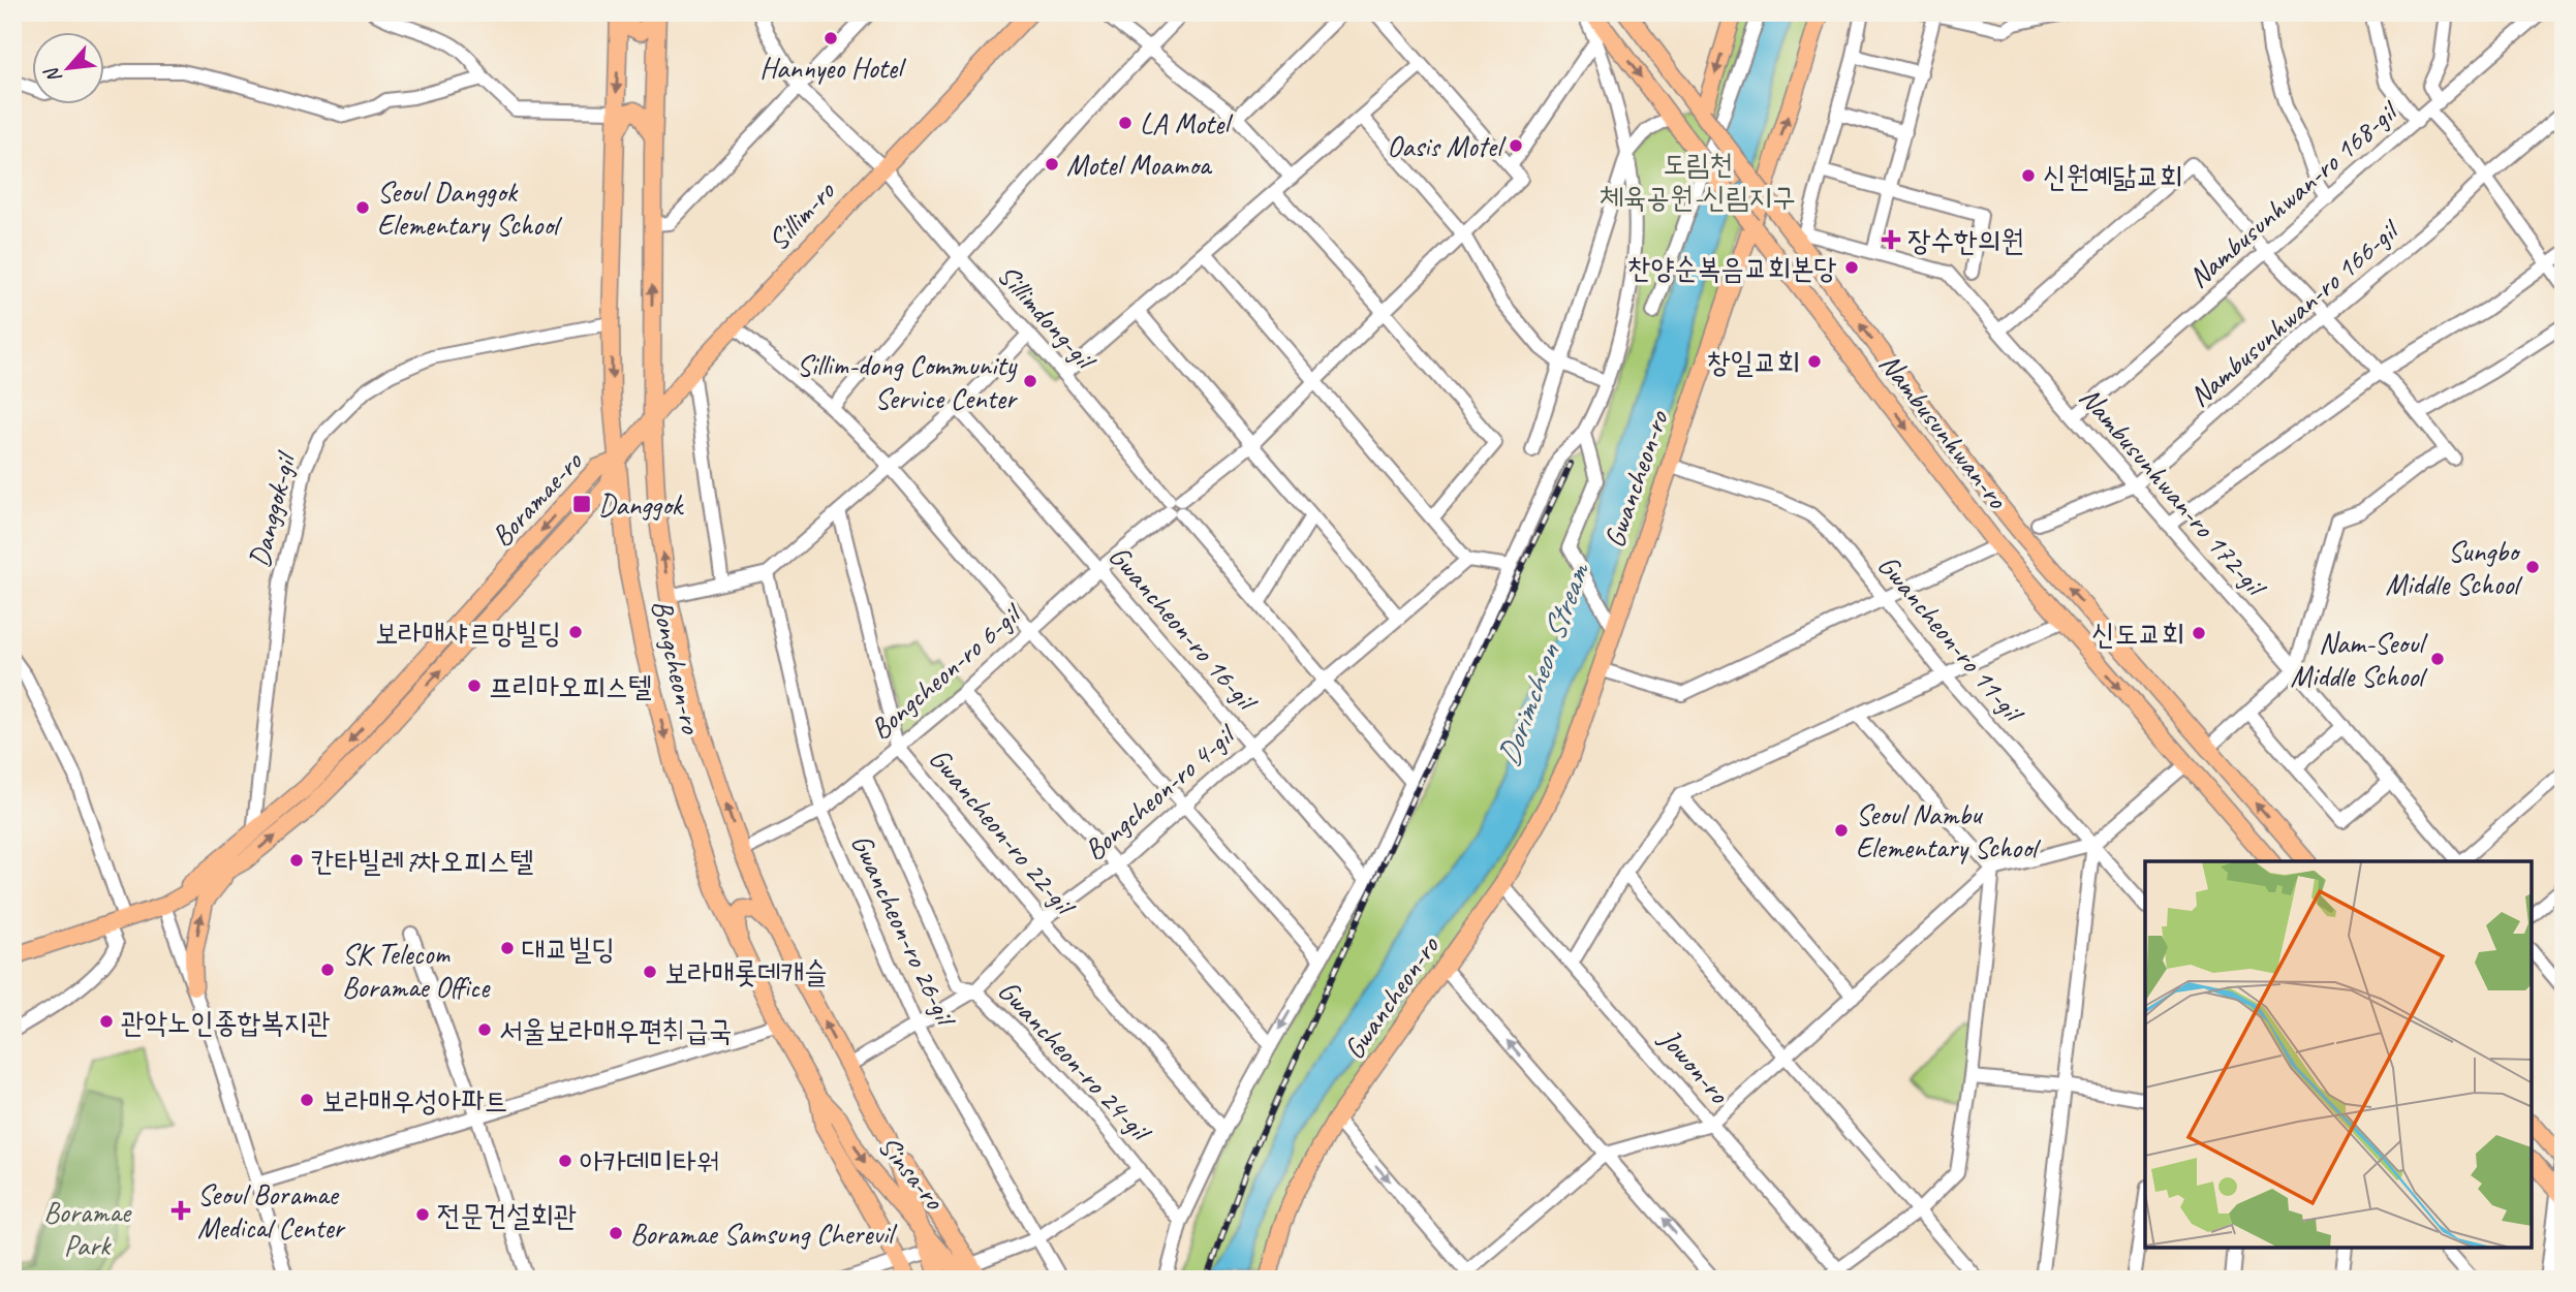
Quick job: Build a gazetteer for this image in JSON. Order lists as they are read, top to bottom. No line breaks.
{"streets":{"main road":["Sillim-ro","Nambusunhwan-ro","Gwancheon-ro","Boramae-ro","Bongcheon-ro","Sinsa-ro"],"street":["Nambusunhwan-ro 168-gil","Nambusunhwan-ro 166-gil","Sillimdong-gil","Nambusunhwan-ro 172-gil","Danggok-gil","Gwancheon-ro 16-gil","Gwancheon-ro 11-gil","Bongcheon-ro 6-gil","Bongcheon-ro 4-gil","Gwancheon-ro 22-gil","Gwancheon-ro 26-gil","Gwancheon-ro 24-gil","Jowon-ro"]},"crossings":[["Nambusunhwan-ro 168-gil","Nambusunhwan-ro 172-gil"],["Sillim-ro","Sillimdong-gil"],["Sillim-ro","Boramae-ro"],["Sillim-ro","Bongcheon-ro"],["Nambusunhwan-ro 166-gil","Nambusunhwan-ro 172-gil"],["Sillimdong-gil","Gwancheon-ro"],["Sillimdong-gil","Bongcheon-ro 6-gil"],["Sillimdong-gil","Bongcheon-ro 4-gil"],["Nambusunhwan-ro","Gwancheon-ro"],["Nambusunhwan-ro","Nambusunhwan-ro 172-gil"],["Gwancheon-ro","Gwancheon-ro 16-gil"],["Gwancheon-ro","Gwancheon-ro 11-gil"],["Gwancheon-ro","Gwancheon-ro 22-gil"],["Gwancheon-ro","Gwancheon-ro 24-gil"],["Gwancheon-ro","Jowon-ro"],["Boramae-ro","Danggok-gil"],["Boramae-ro","Bongcheon-ro"],["Danggok-gil","Bongcheon-ro"],["Gwancheon-ro 16-gil","Bongcheon-ro 6-gil"],["Gwancheon-ro 16-gil","Bongcheon-ro 4-gil"],["Bongcheon-ro","Bongcheon-ro 6-gil"],["Bongcheon-ro","Bongcheon-ro 4-gil"],["Bongcheon-ro","Sinsa-ro"],["Bongcheon-ro 6-gil","Gwancheon-ro 22-gil"],["Bongcheon-ro 6-gil","Gwancheon-ro 26-gil"],["Bongcheon-ro 6-gil","Gwancheon-ro 24-gil"],["Bongcheon-ro 4-gil","Gwancheon-ro 22-gil"],["Bongcheon-ro 4-gil","Gwancheon-ro 26-gil"],["Bongcheon-ro 4-gil","Gwancheon-ro 24-gil"]],"water":["Dorimcheon Stream"],"parks":["도림천 체육공원-신림지구","Boramae Park"],"places":{"other":["Hannyeo Hotel","LA Motel","Oasis Motel","Motel Moamoa","신원예닮교회","Seoul Danggok Elementary School","찬양순복음교회본당","창일교회","Sillim-dong Community Service Center","Sungbo Middle School","보라매샤르망빌딩","신도교회","Nam-Seoul Middle School","프리마오피스텔","Seoul Nambu Elementary School","칸타빌레7차오피스텔","대교빌딩","SK Telecom Boramae Office","보라매롯데캐슬","관악노인종합복지관","서울보라매우편취급국","보라매우성아파트","아카데미타워","전문건설회관","Boramae Samsung Cherevil"],"health":["장수한의원","Seoul Boramae Medical Center"],"transit":["Danggok"]},"north":"bottom left"}
